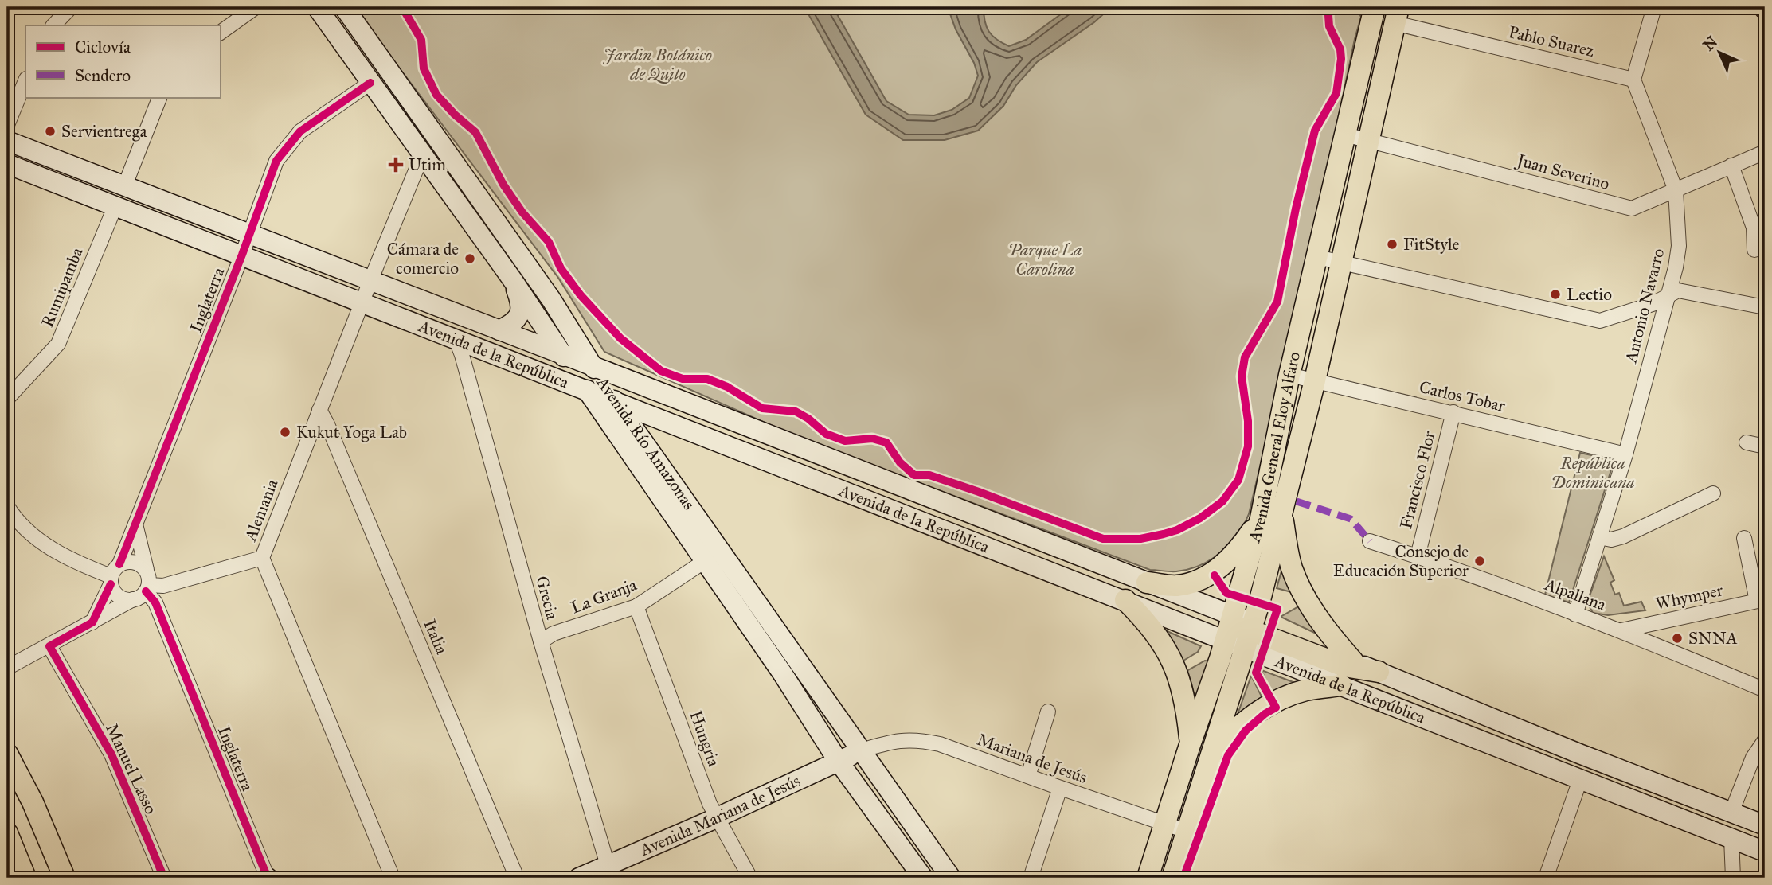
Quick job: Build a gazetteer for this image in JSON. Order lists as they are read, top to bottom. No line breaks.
{"streets":{"main road":["Avenida de la República","Avenida Río Amazonas","Avenida General Eloy Alfaro","Avenida Mariana de Jesús"],"street":["Pablo Suarez","Juan Severino","Rumipamba","Inglaterra","Antonio Navarro","Carlos Tobar","Francisco Flor","Alemania","Alpallana","La Granja","Whymper","Grecia","Italia","Hungria","Mariana de Jesús","Manuel Lasso"]},"crossings":[["Pablo Suarez","Antonio Navarro"],["Pablo Suarez","Avenida General Eloy Alfaro"],["Juan Severino","Antonio Navarro"],["Juan Severino","Avenida General Eloy Alfaro"],["Rumipamba","Avenida de la República"],["Inglaterra","Avenida de la República"],["Inglaterra","Avenida Río Amazonas"],["Antonio Navarro","Carlos Tobar"],["Antonio Navarro","Alpallana"],["Avenida de la República","Avenida Río Amazonas"],["Avenida de la República","Avenida General Eloy Alfaro"],["Avenida de la República","Alemania"],["Avenida de la República","Grecia"],["Carlos Tobar","Avenida General Eloy Alfaro"],["Carlos Tobar","Francisco Flor"],["Avenida Río Amazonas","Alemania"],["Avenida Río Amazonas","La Granja"],["Avenida Río Amazonas","Mariana de Jesús"],["Avenida Río Amazonas","Avenida Mariana de Jesús"],["Avenida General Eloy Alfaro","Mariana de Jesús"],["Francisco Flor","Alpallana"],["Alemania","Italia"],["Alpallana","Whymper"],["La Granja","Grecia"],["La Granja","Hungria"],["Grecia","Avenida Mariana de Jesús"],["Hungria","Avenida Mariana de Jesús"],["Mariana de Jesús","Avenida Mariana de Jesús"]],"parks":["Jardin Botánico de Quito","Parque La Carolina","República Dominicana"],"places":{"other":["Servientrega","FitStyle","Cámara de comercio","Lectio","Kukut Yoga Lab","Consejo de Educación Superior","SNNA"],"health":["Utim"]},"legend":["Ciclovía","Sendero"],"north":"top left"}
